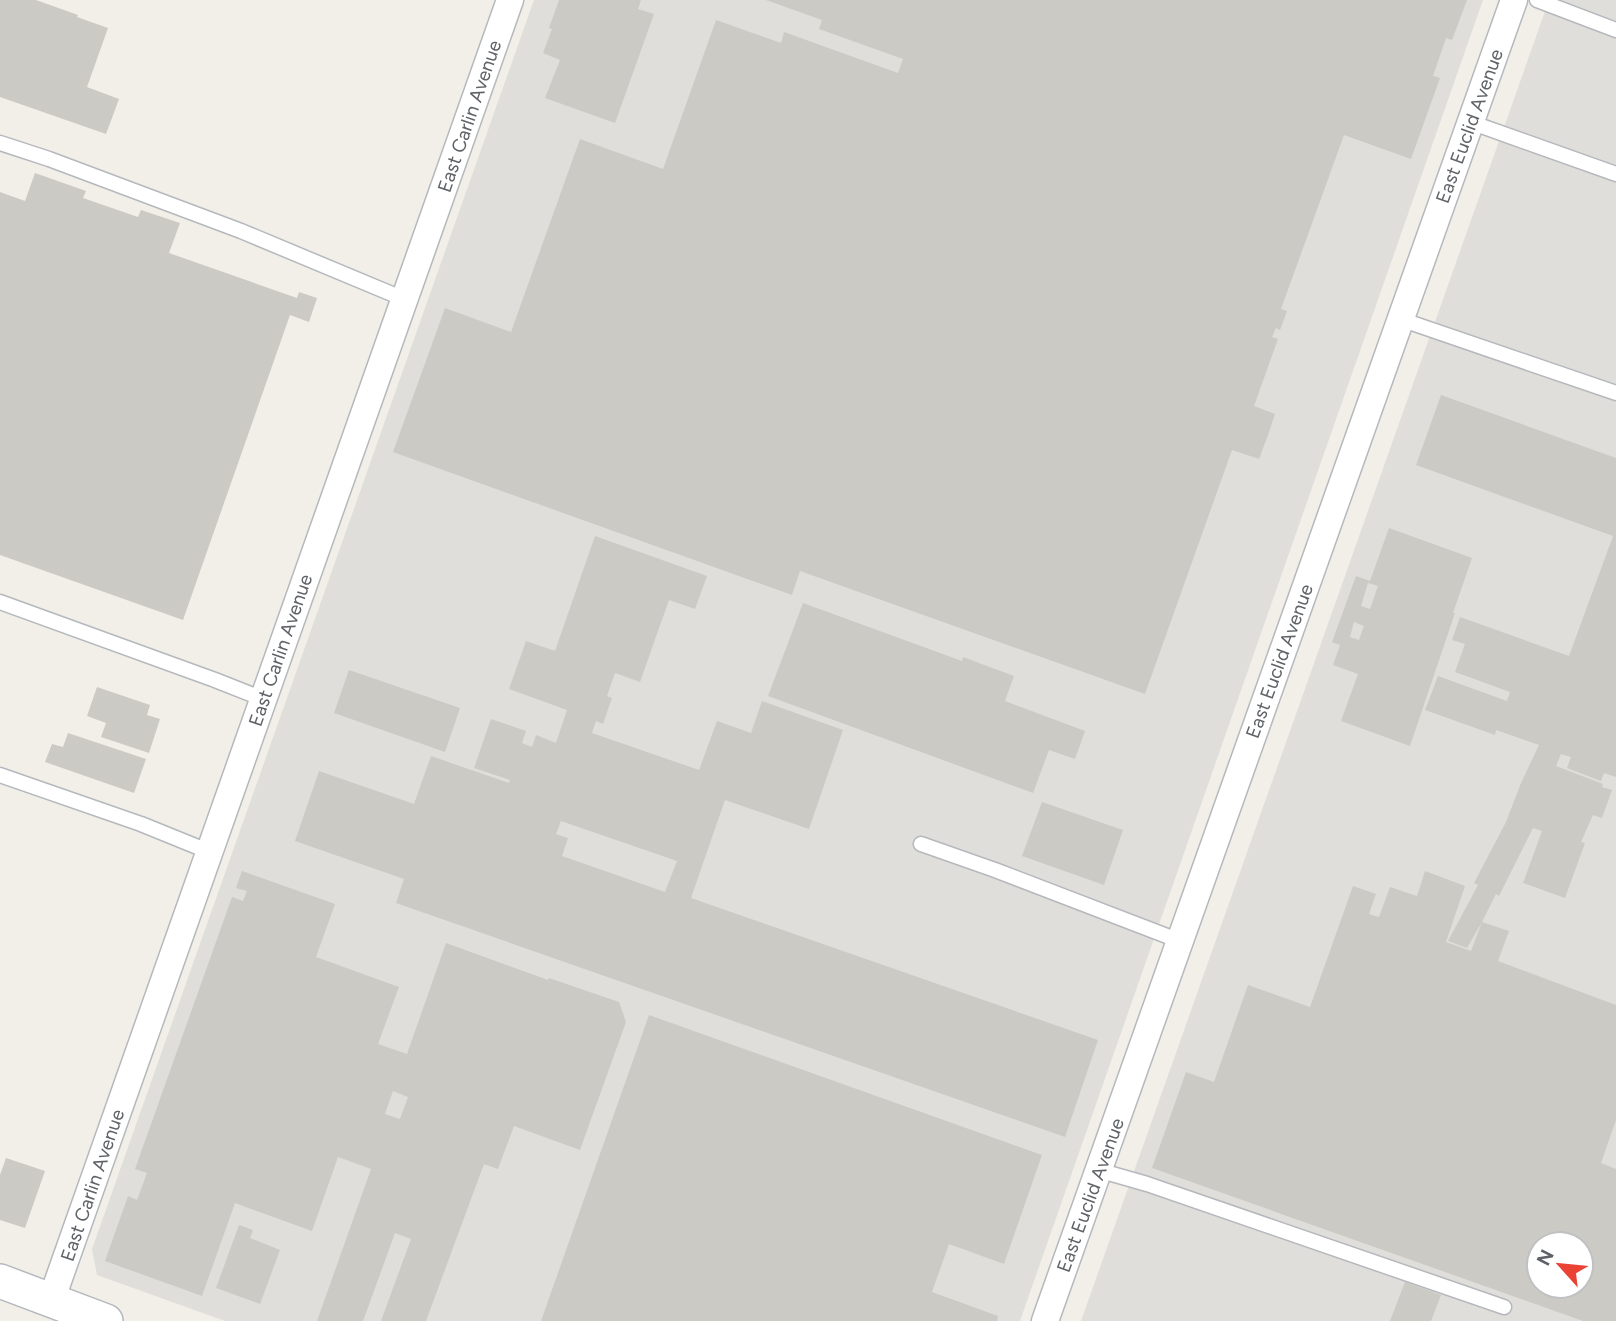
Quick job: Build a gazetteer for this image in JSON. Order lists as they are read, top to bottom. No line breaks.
{"streets":{"street":["East Carlin Avenue","East Euclid Avenue"]},"north":"top left"}
